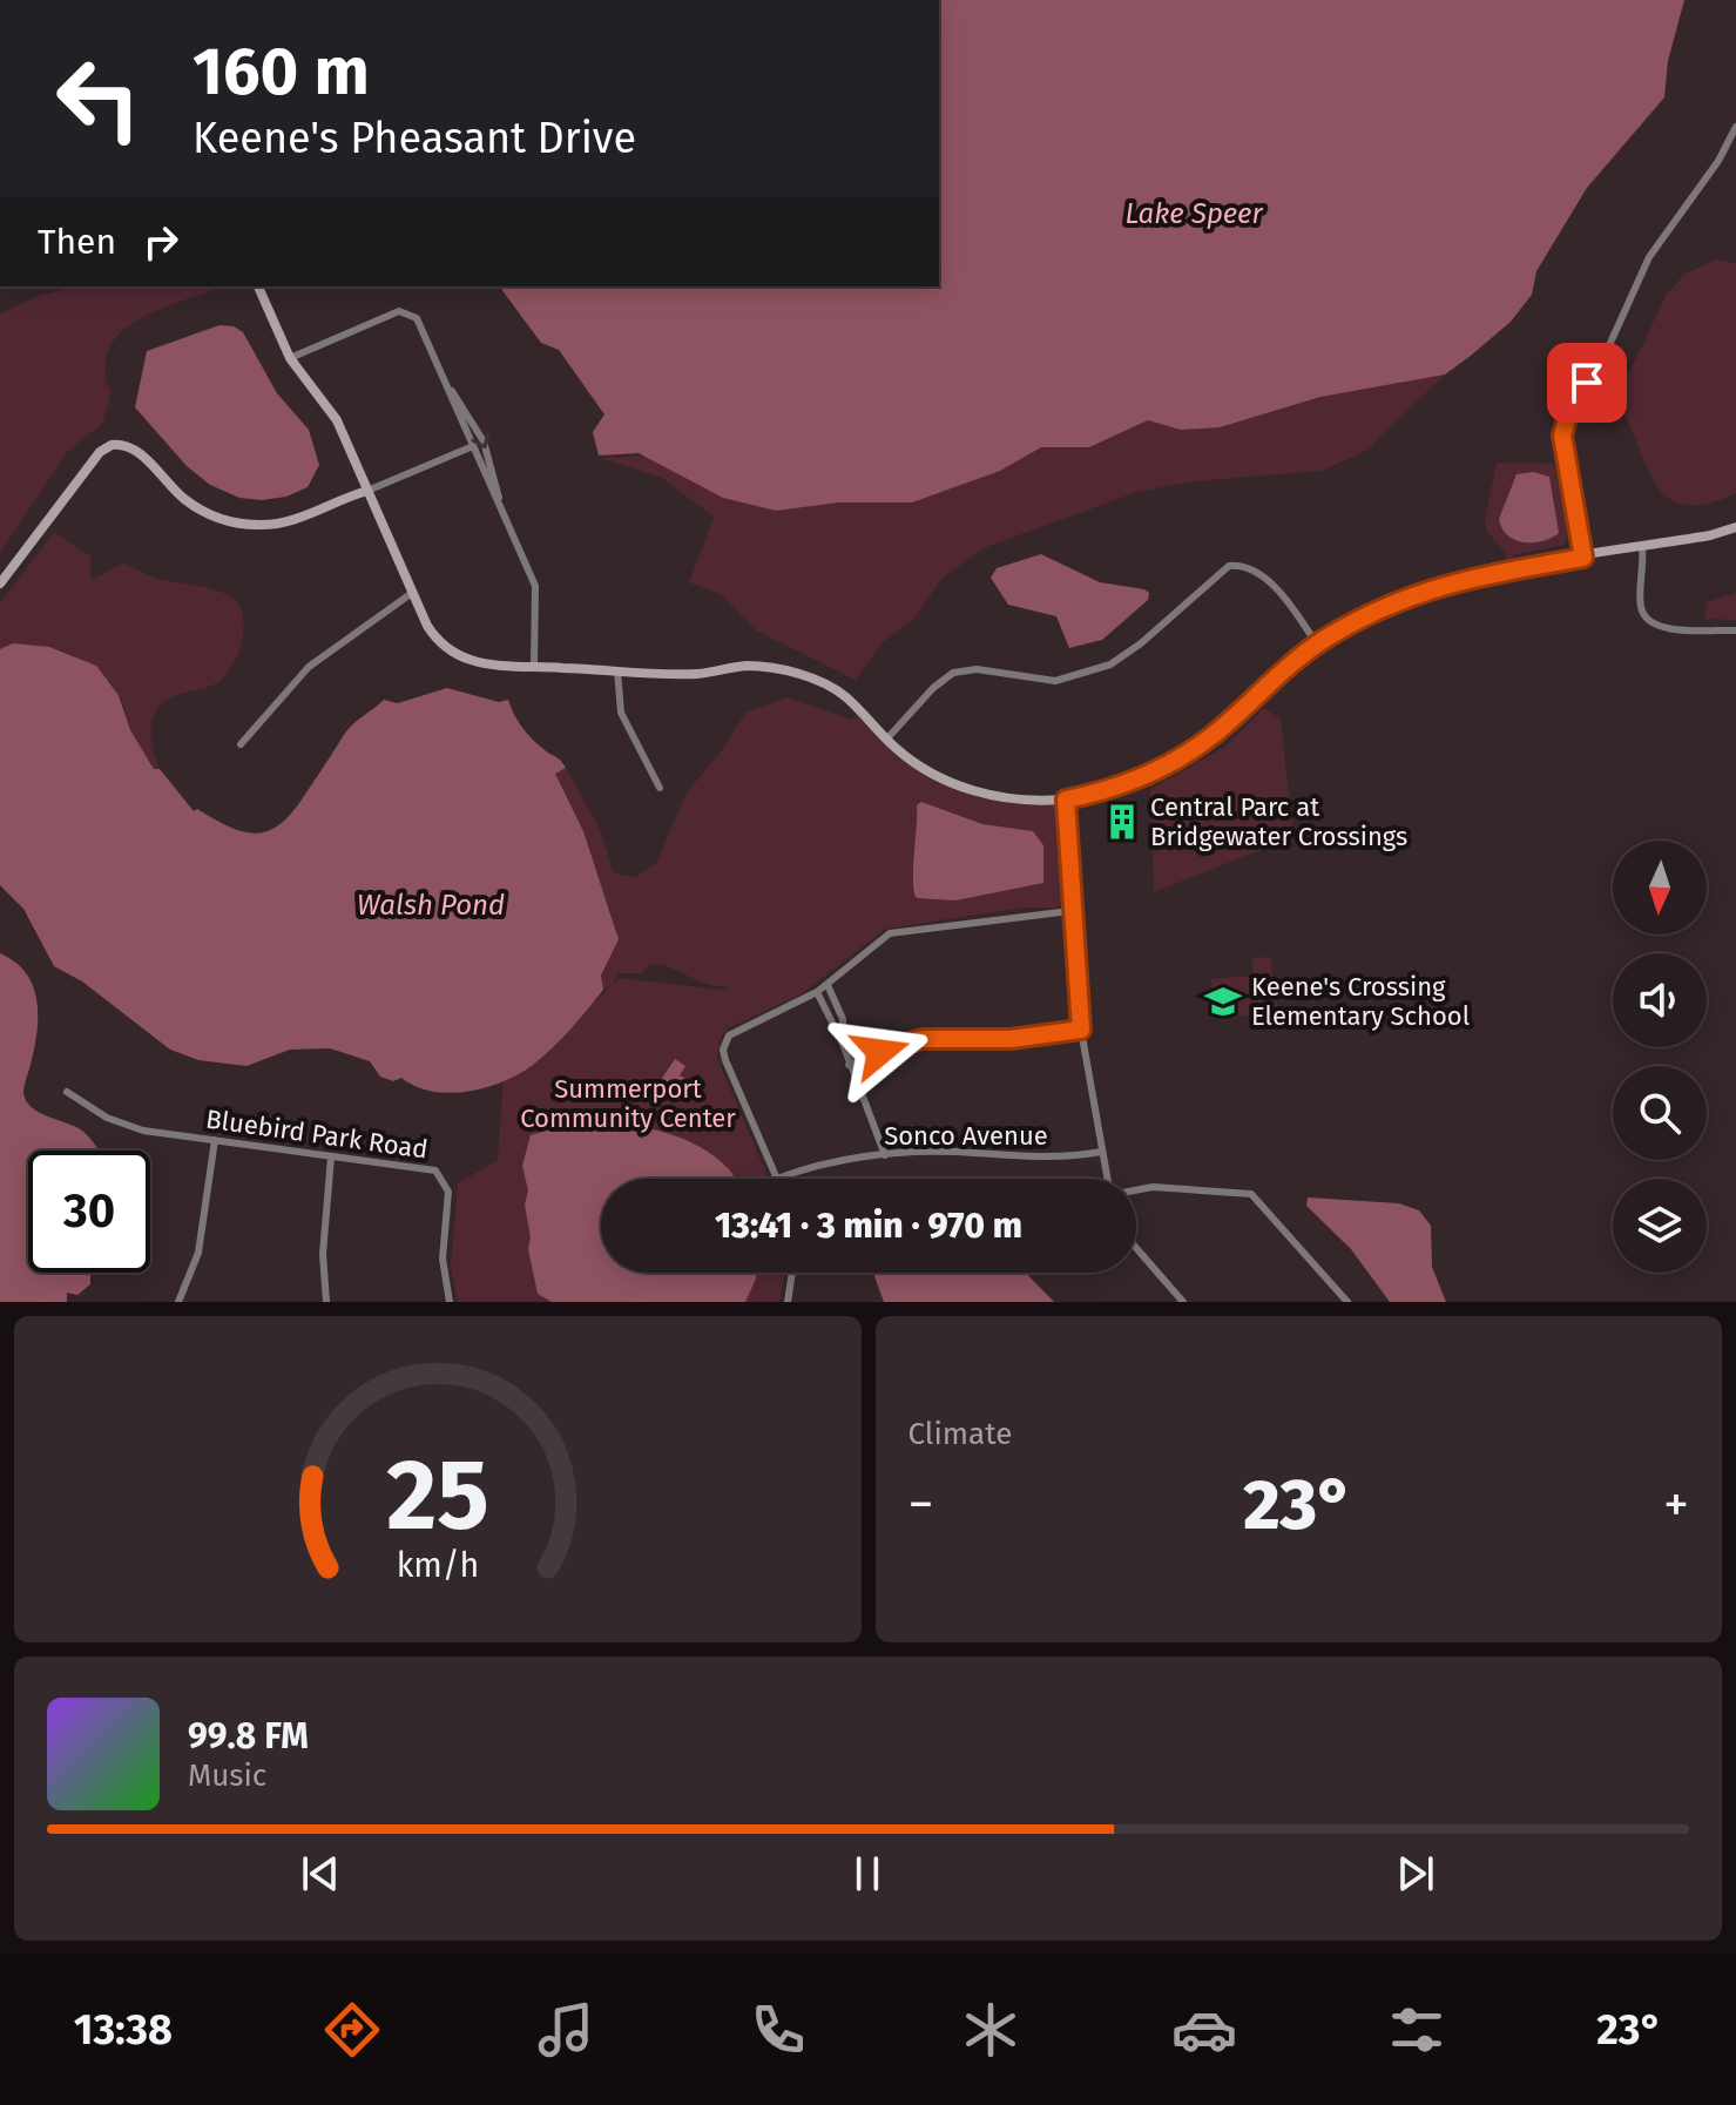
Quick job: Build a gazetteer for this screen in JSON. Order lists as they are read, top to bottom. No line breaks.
{"streets":{"street":["Bluebird Park Road","Sonco Avenue"]},"water":["Lake Speer","Walsh Pond"],"parks":["Summerport Community Center"],"places":{"building":["Central Parc at Bridgewater Crossings"],"school or university":["Keene's Crossing Elementary School"]},"north":"bottom","page":{"turn":["160 m","Keene's Pheasant Drive"],"then":"Then","limit":"30","trip":"13:41 · 3 min · 970 m","tile":"Climate","heat":["−","23°","+"],"song":["99.8 FM","Music"],"tabs":["13:38","23°"],"gauge":["25","km/h"]}}
